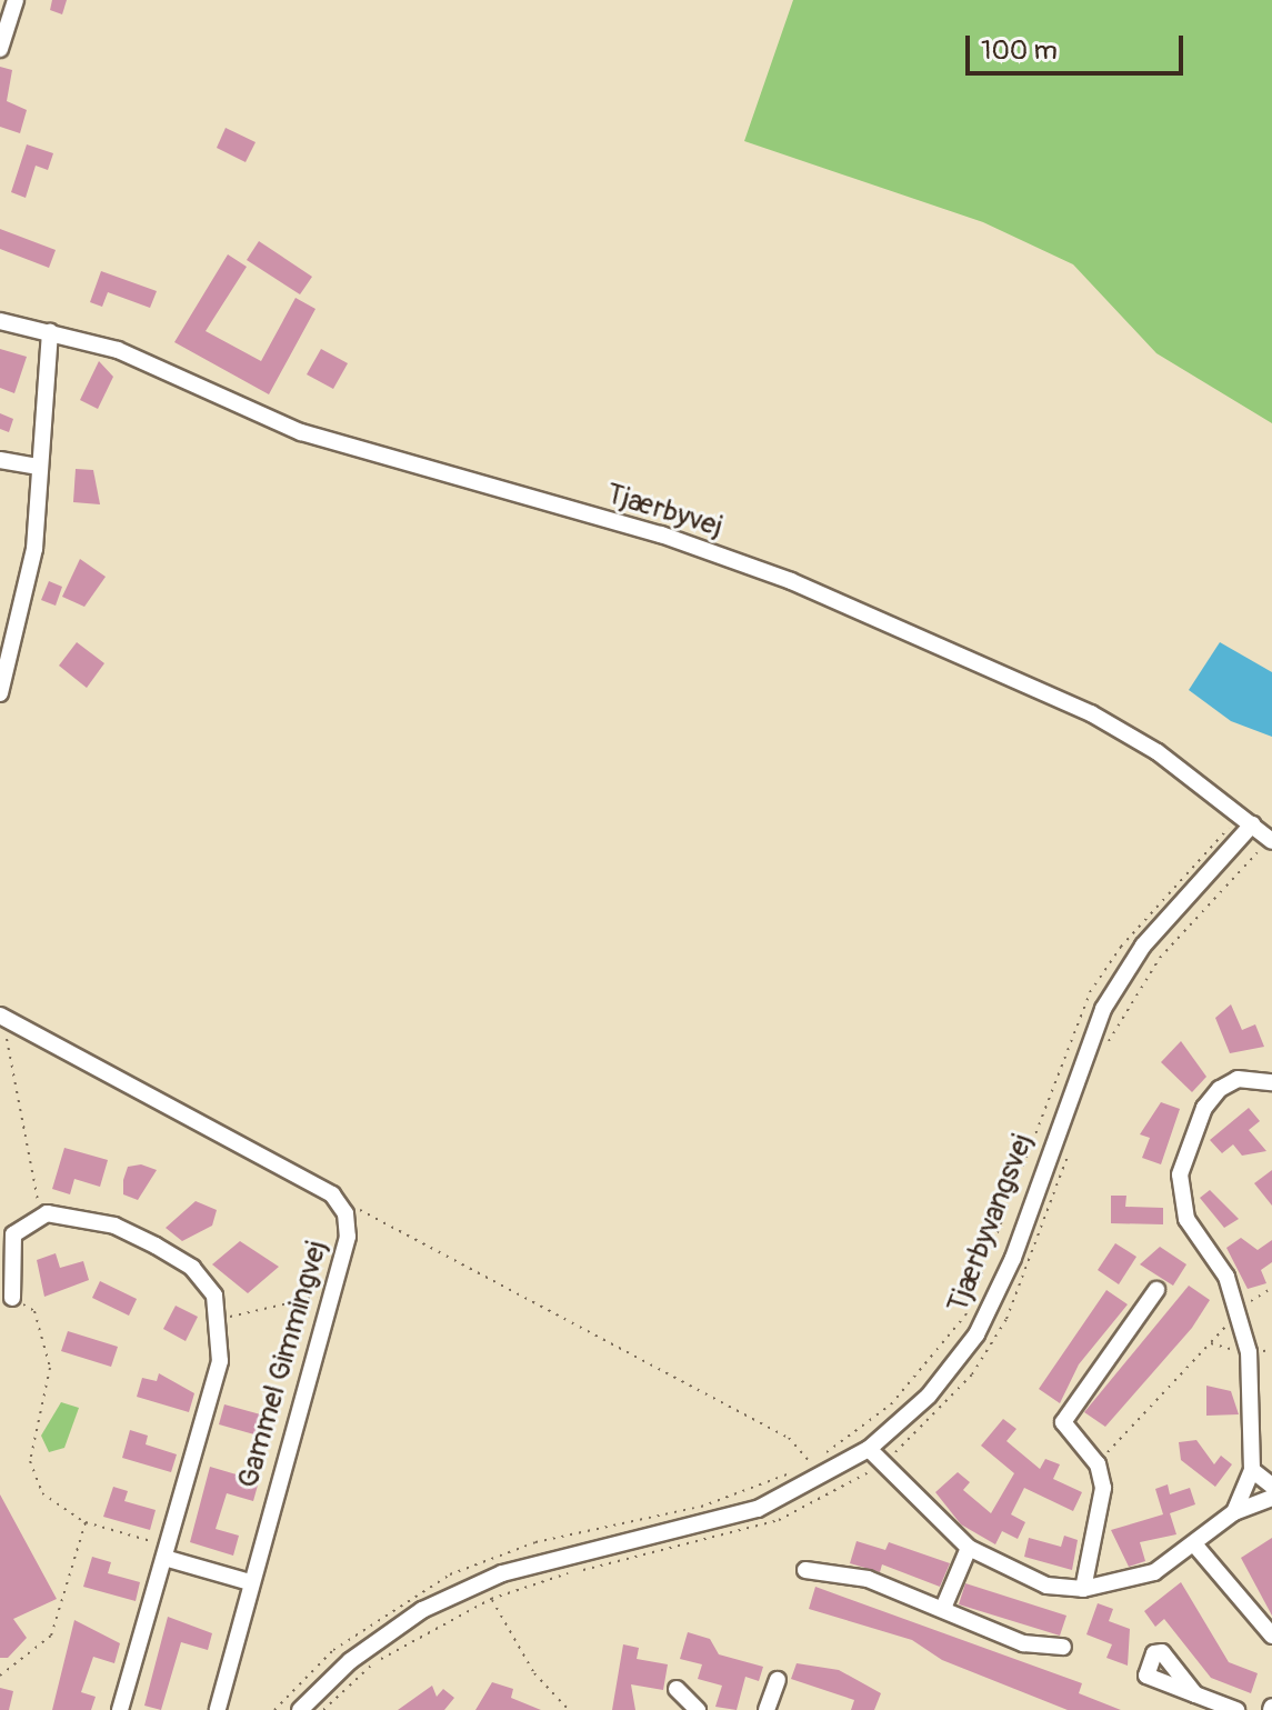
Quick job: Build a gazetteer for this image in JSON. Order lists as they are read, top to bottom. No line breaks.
{"streets":{"street":["Tjærbyvej","Tjærbyvangsvej","Gammel Gimmingvej"]},"crossings":[["Tjærbyvej","Tjærbyvangsvej"]],"scale_bar":"100 m"}
